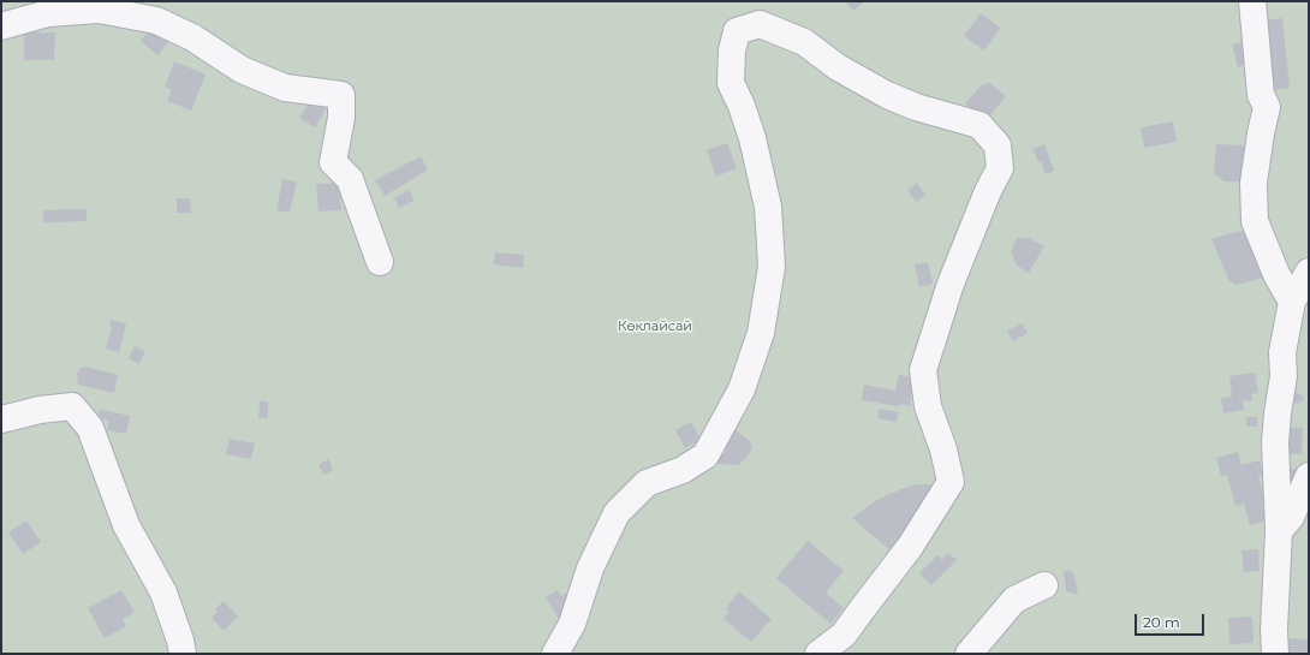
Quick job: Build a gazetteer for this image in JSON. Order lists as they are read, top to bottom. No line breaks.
{"parks":["Көклайсай"],"scale_bar":"20 m"}
